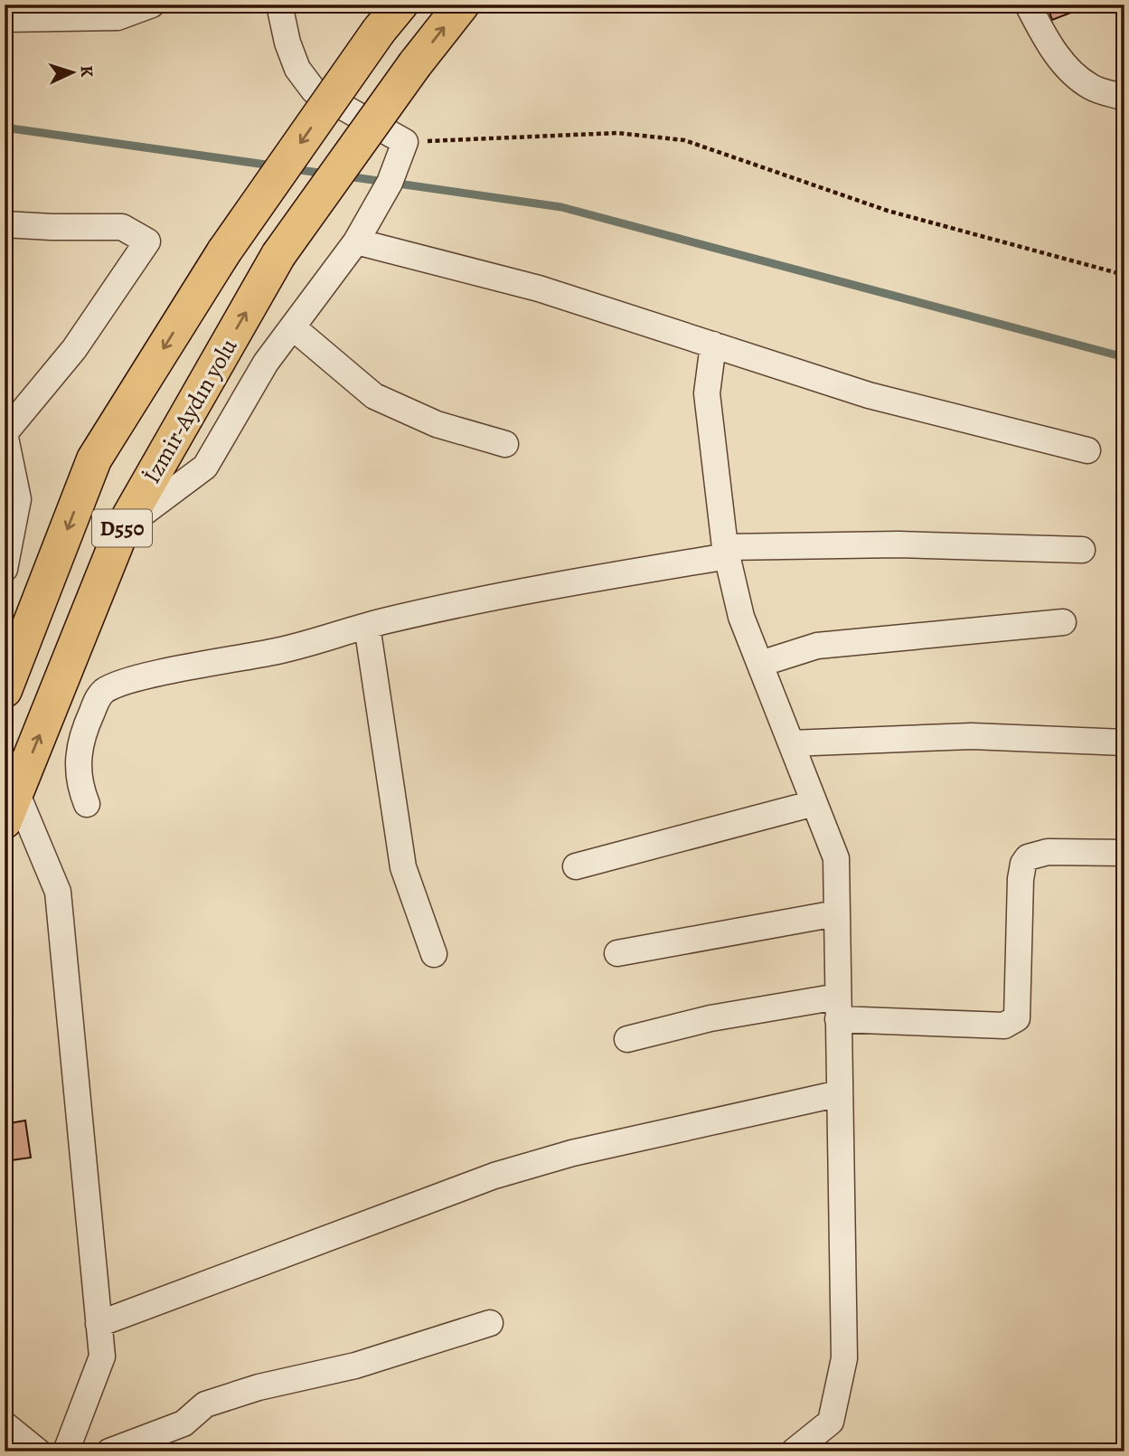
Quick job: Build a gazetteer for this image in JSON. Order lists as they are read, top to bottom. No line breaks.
{"streets":{"highway":["İzmir-Aydın yolu","D550"]},"north":"right"}
